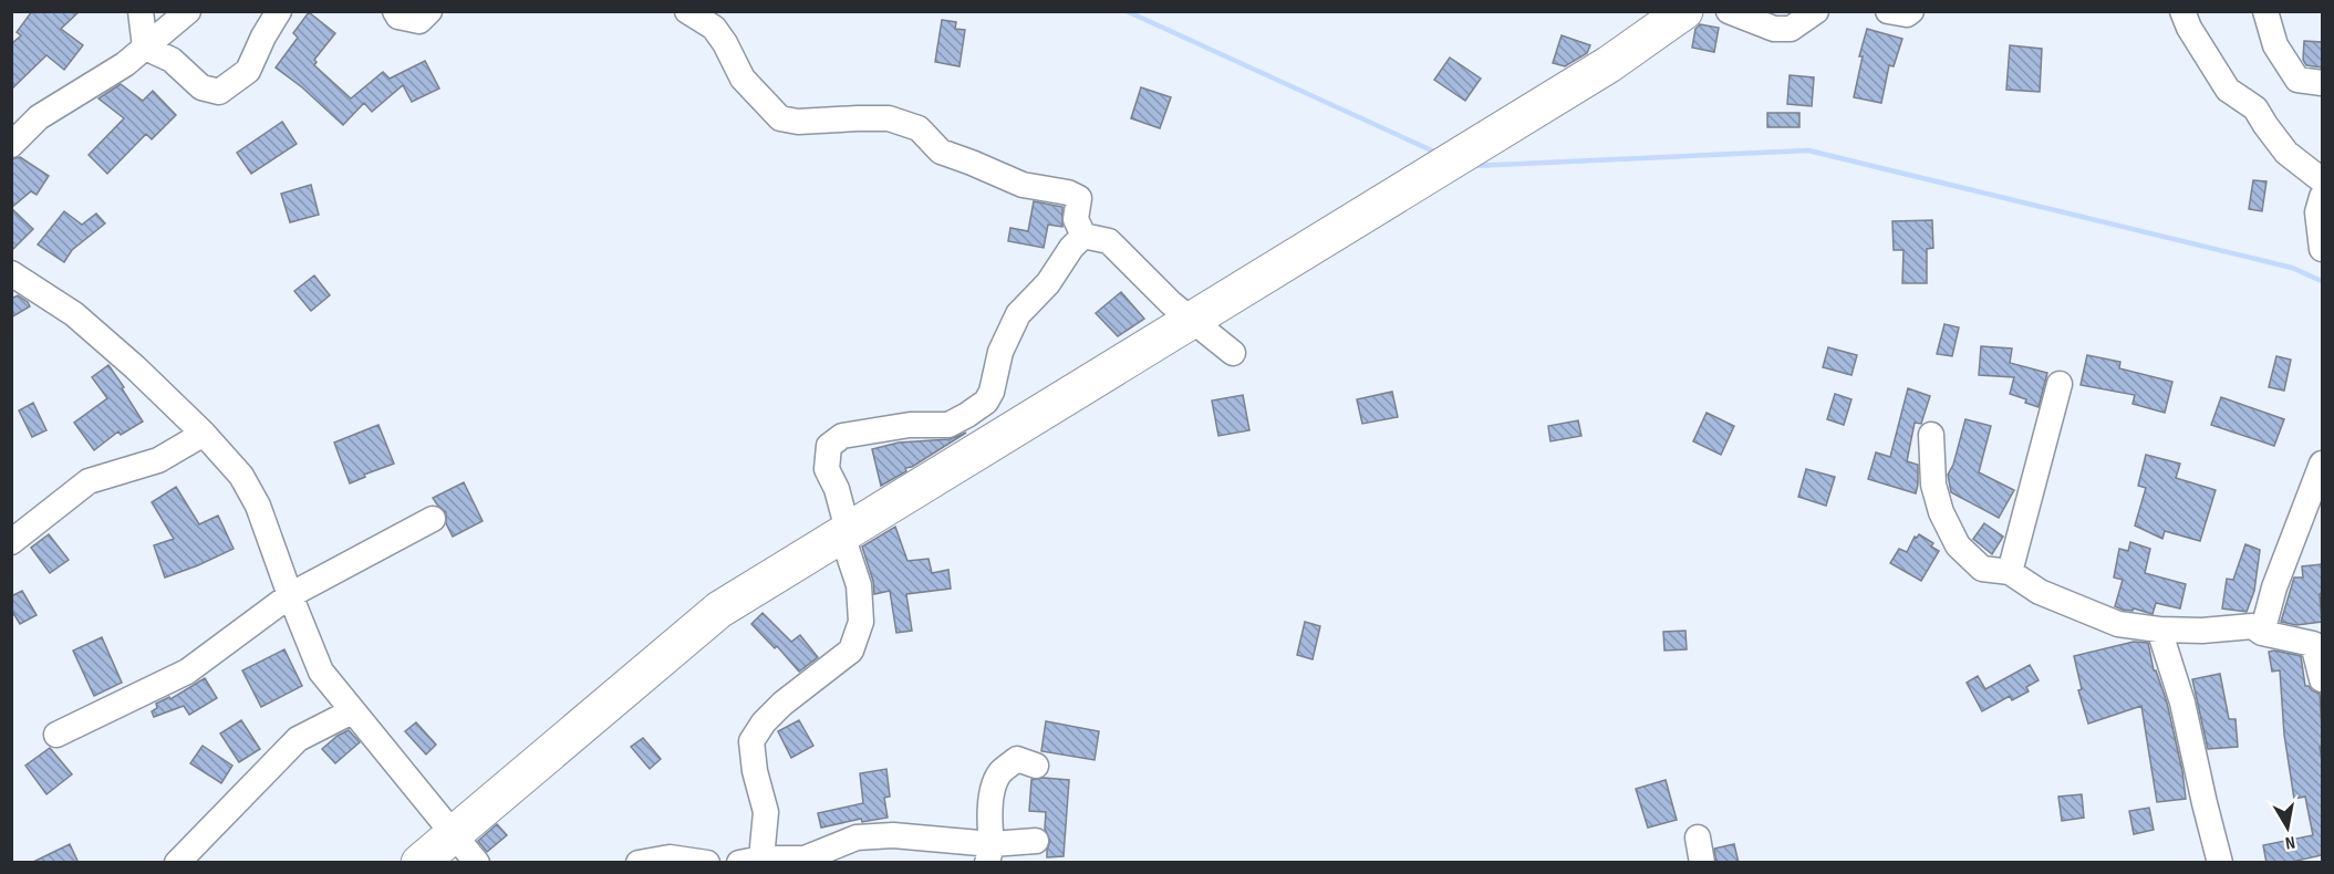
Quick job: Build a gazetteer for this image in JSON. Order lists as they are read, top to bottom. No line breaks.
{"north":"bottom"}
